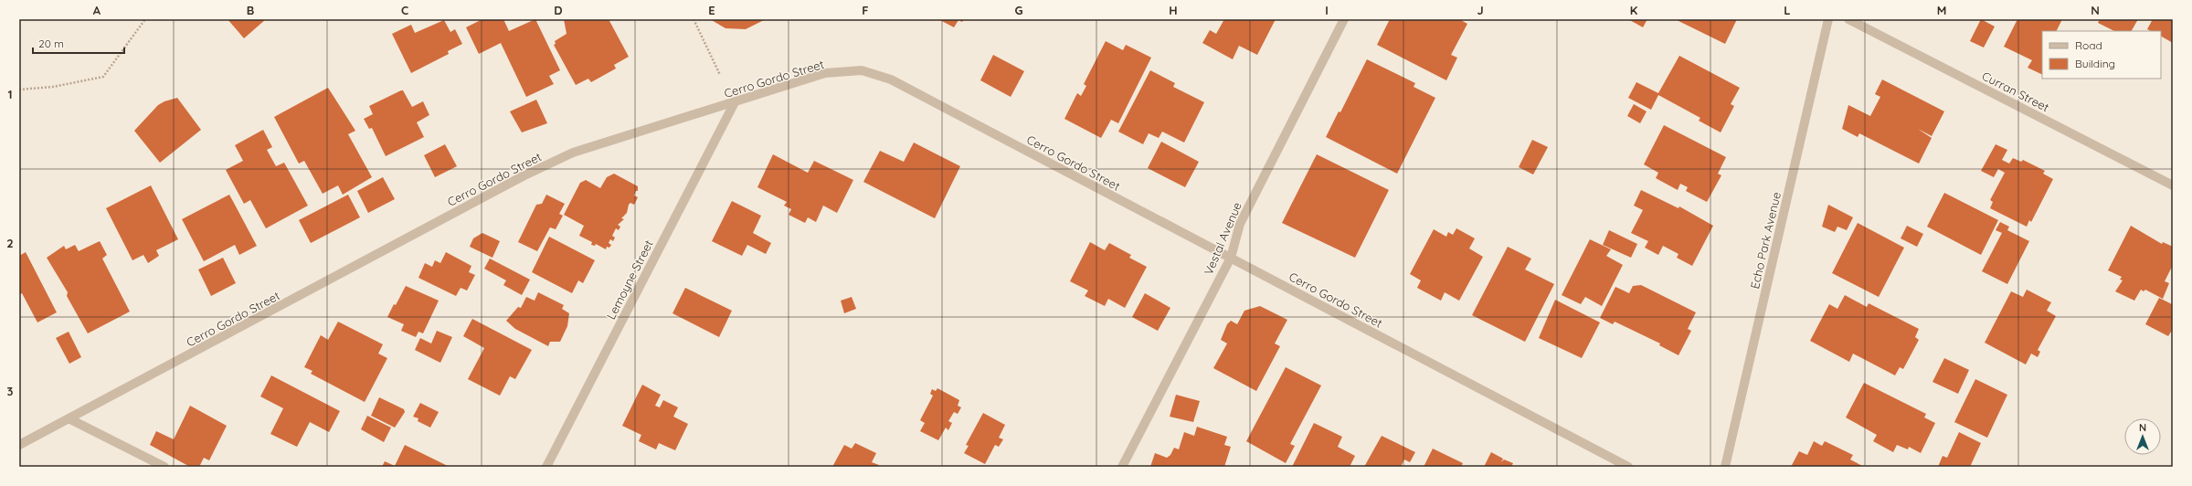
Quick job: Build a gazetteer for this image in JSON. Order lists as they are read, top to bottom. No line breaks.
{"streets":{"street":["Cerro Gordo Street","Curran Street","Vestal Avenue","Echo Park Avenue","Lemoyne Street"]},"crossings":[["Cerro Gordo Street","Vestal Avenue"],["Cerro Gordo Street","Lemoyne Street"]],"legend":["Road","Building"],"scale_bar":"20 m","north":"top","grid":{"columns":["A","B","C","D","E","F","G","H","I","J","K","L","M","N"],"rows":["1","2","3"]}}
